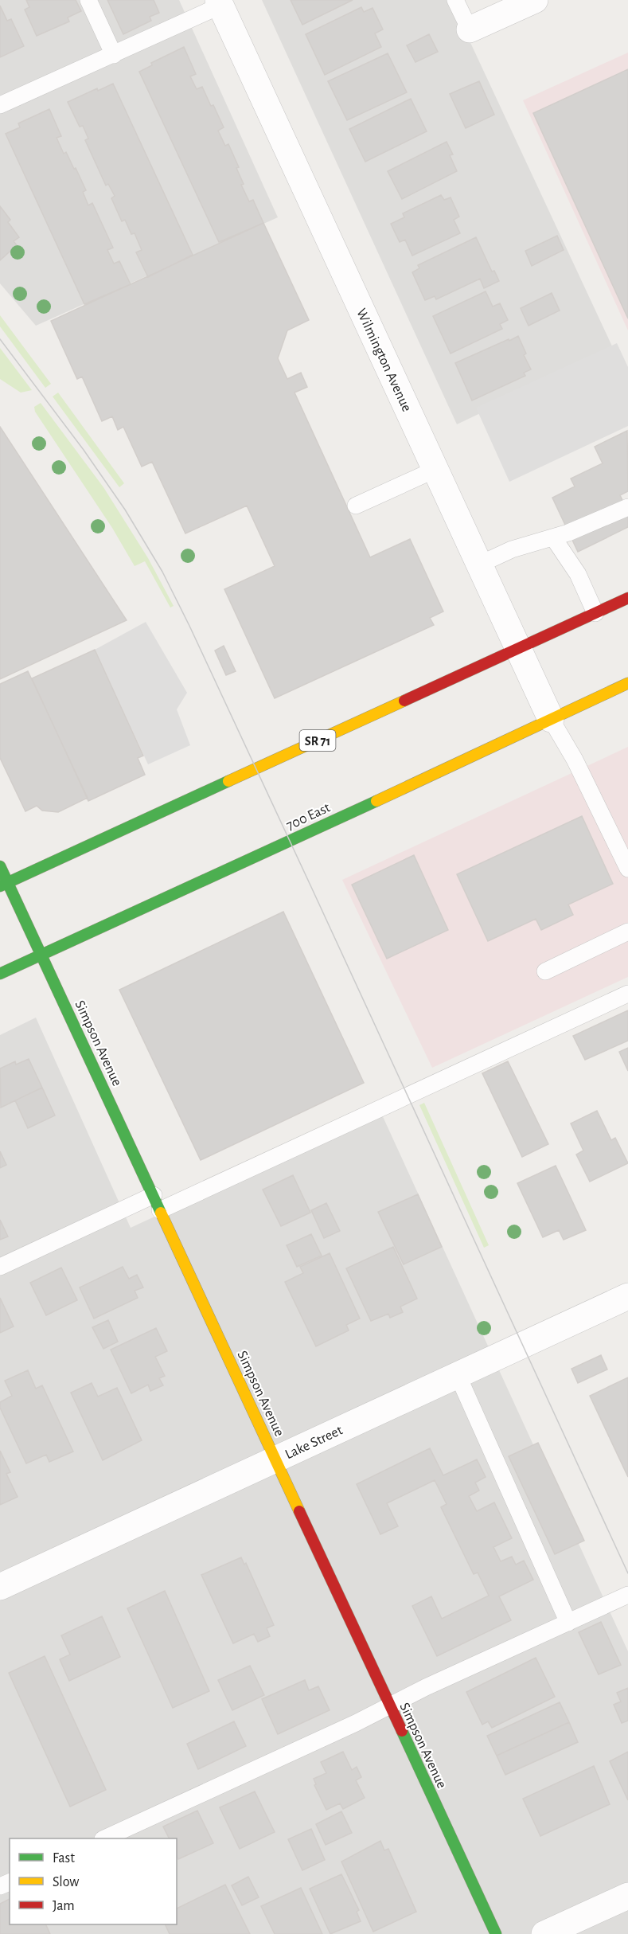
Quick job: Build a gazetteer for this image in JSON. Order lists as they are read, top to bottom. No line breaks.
{"streets":{"main road":["SR 71","700 East","Simpson Avenue"],"street":["Wilmington Avenue","Lake Street"]},"crossings":[["Wilmington Avenue","SR 71"],["Wilmington Avenue","700 East"],["SR 71","Simpson Avenue"],["700 East","Simpson Avenue"],["Simpson Avenue","Lake Street"]],"legend":["Fast","Slow","Jam"]}
